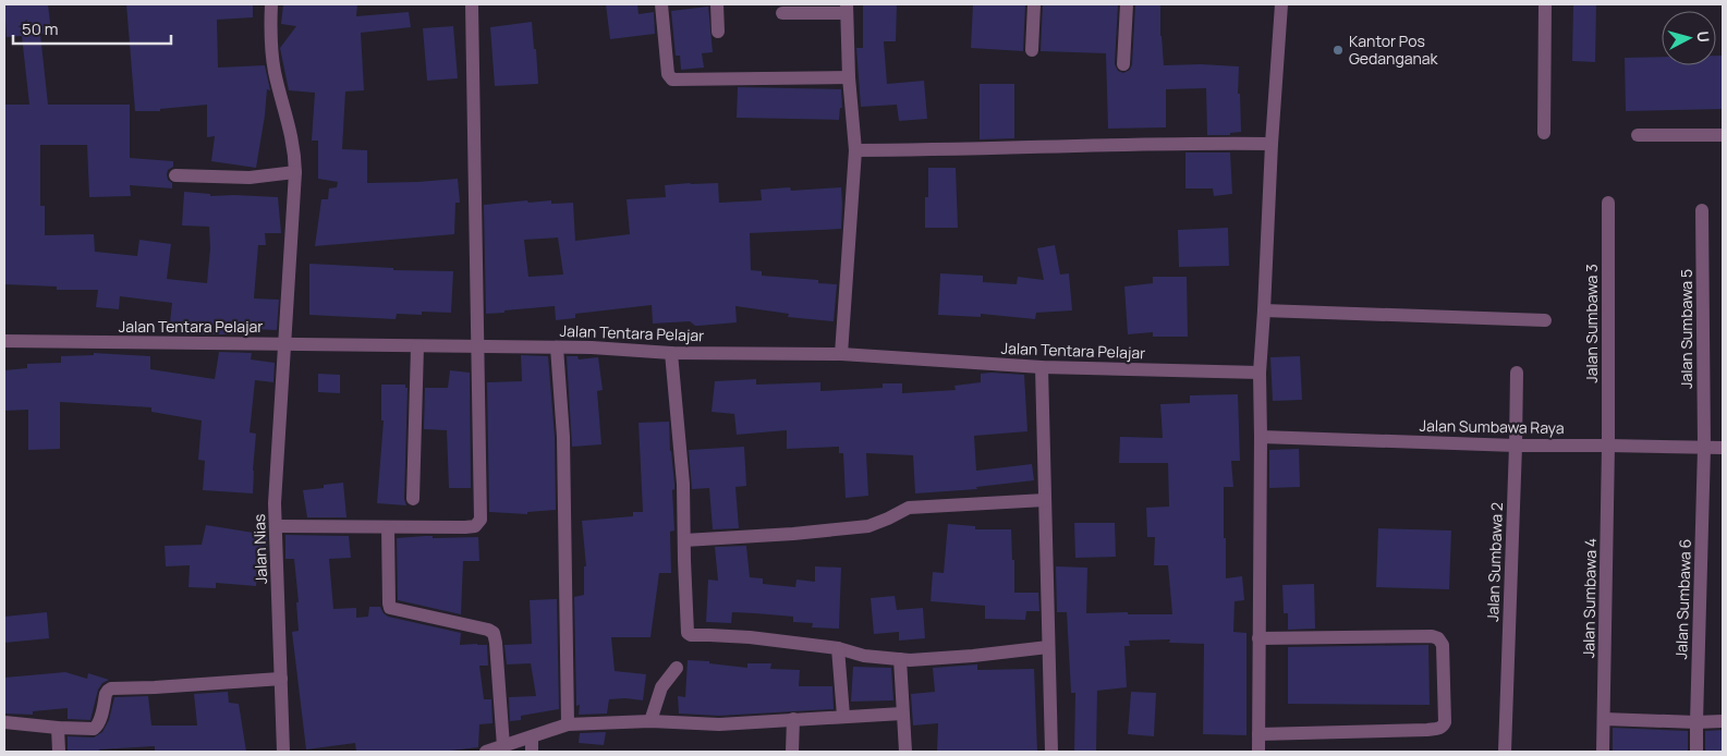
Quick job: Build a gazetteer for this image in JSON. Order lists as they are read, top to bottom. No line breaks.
{"streets":{"street":["Jalan Sumbawa 3","Jalan Tentara Pelajar","Jalan Sumbawa 5","Jalan Sumbawa Raya","Jalan Nias","Jalan Sumbawa 2","Jalan Sumbawa 4","Jalan Sumbawa 6"]},"crossings":[["Jalan Sumbawa 3","Jalan Sumbawa Raya"],["Jalan Sumbawa 3","Jalan Sumbawa 4"],["Jalan Tentara Pelajar","Jalan Nias"],["Jalan Sumbawa 5","Jalan Sumbawa Raya"],["Jalan Sumbawa 5","Jalan Sumbawa 6"],["Jalan Sumbawa Raya","Jalan Sumbawa 2"],["Jalan Sumbawa Raya","Jalan Sumbawa 4"],["Jalan Sumbawa Raya","Jalan Sumbawa 6"]],"places":["Kantor Pos Gedanganak"],"scale_bar":"50 m","north":"right"}
